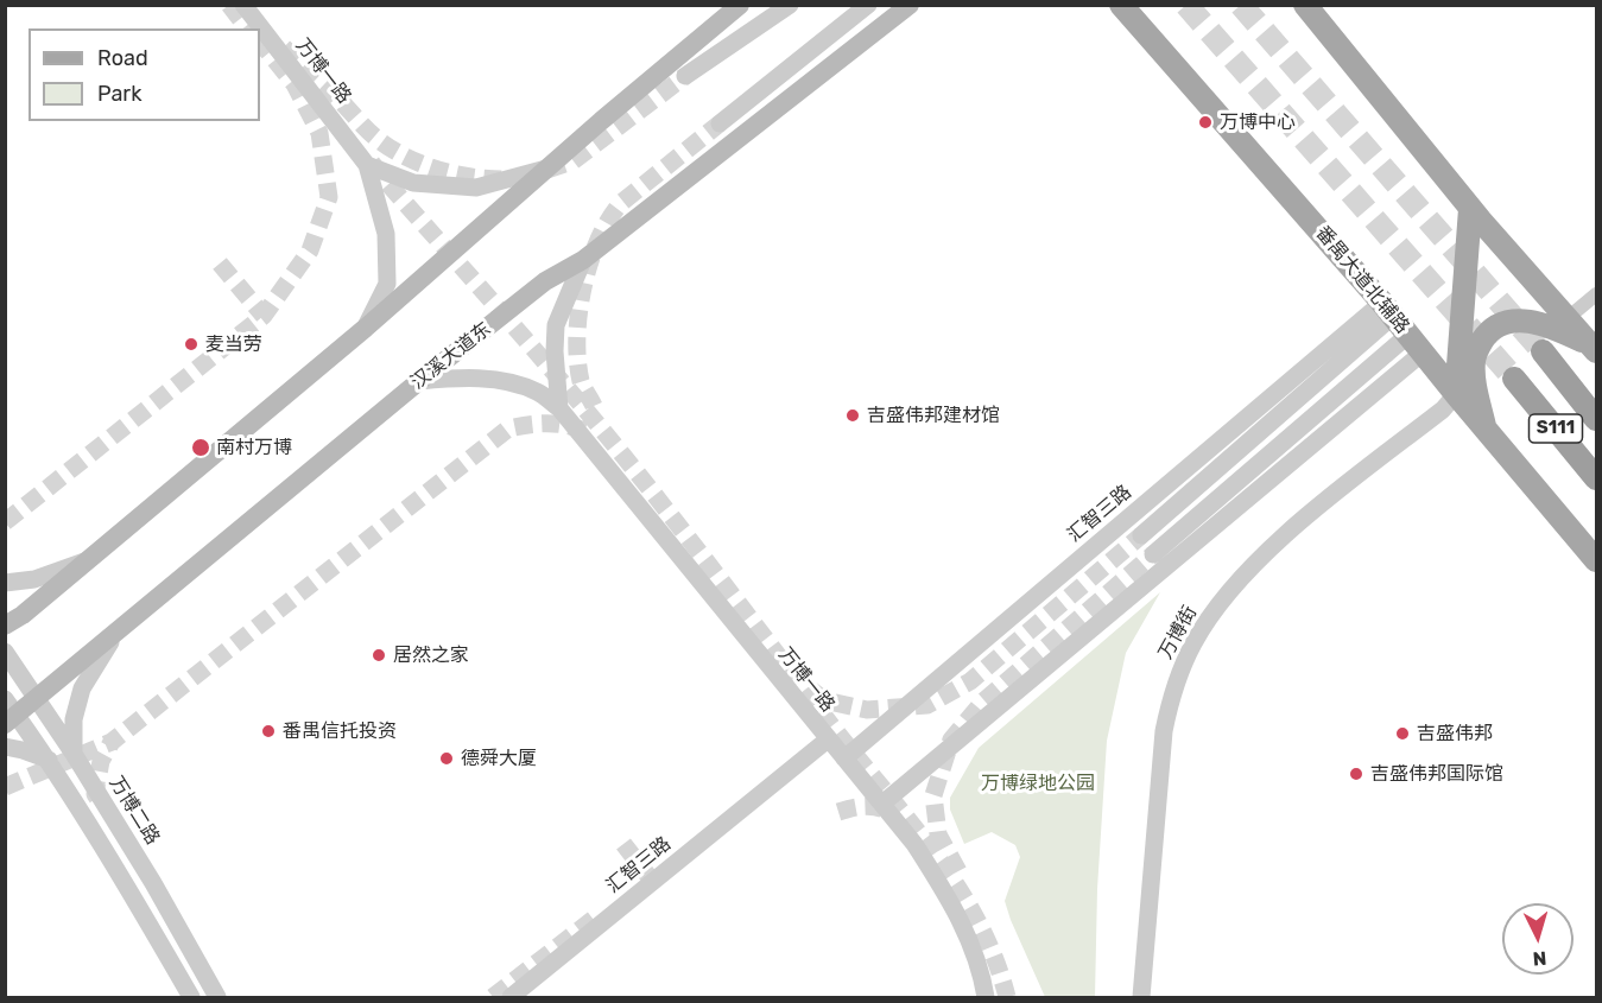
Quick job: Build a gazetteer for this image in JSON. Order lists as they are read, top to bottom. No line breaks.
{"streets":{"highway":["S111"],"main road":["番禺大道北辅路","汉溪大道东"],"street":["万博一路","汇智三路","万博街","万博二路"]},"crossings":[["万博一路","汉溪大道东"],["万博一路","汇智三路"],["番禺大道北辅路","汇智三路"],["番禺大道北辅路","万博街"],["汉溪大道东","万博二路"]],"parks":["万博绿地公园"],"places":["万博中心","麦当劳","吉盛伟邦建材馆","南村万博","居然之家","番禺信托投资","吉盛伟邦","德舜大厦","吉盛伟邦国际馆"],"legend":["Road","Park"],"north":"bottom"}
